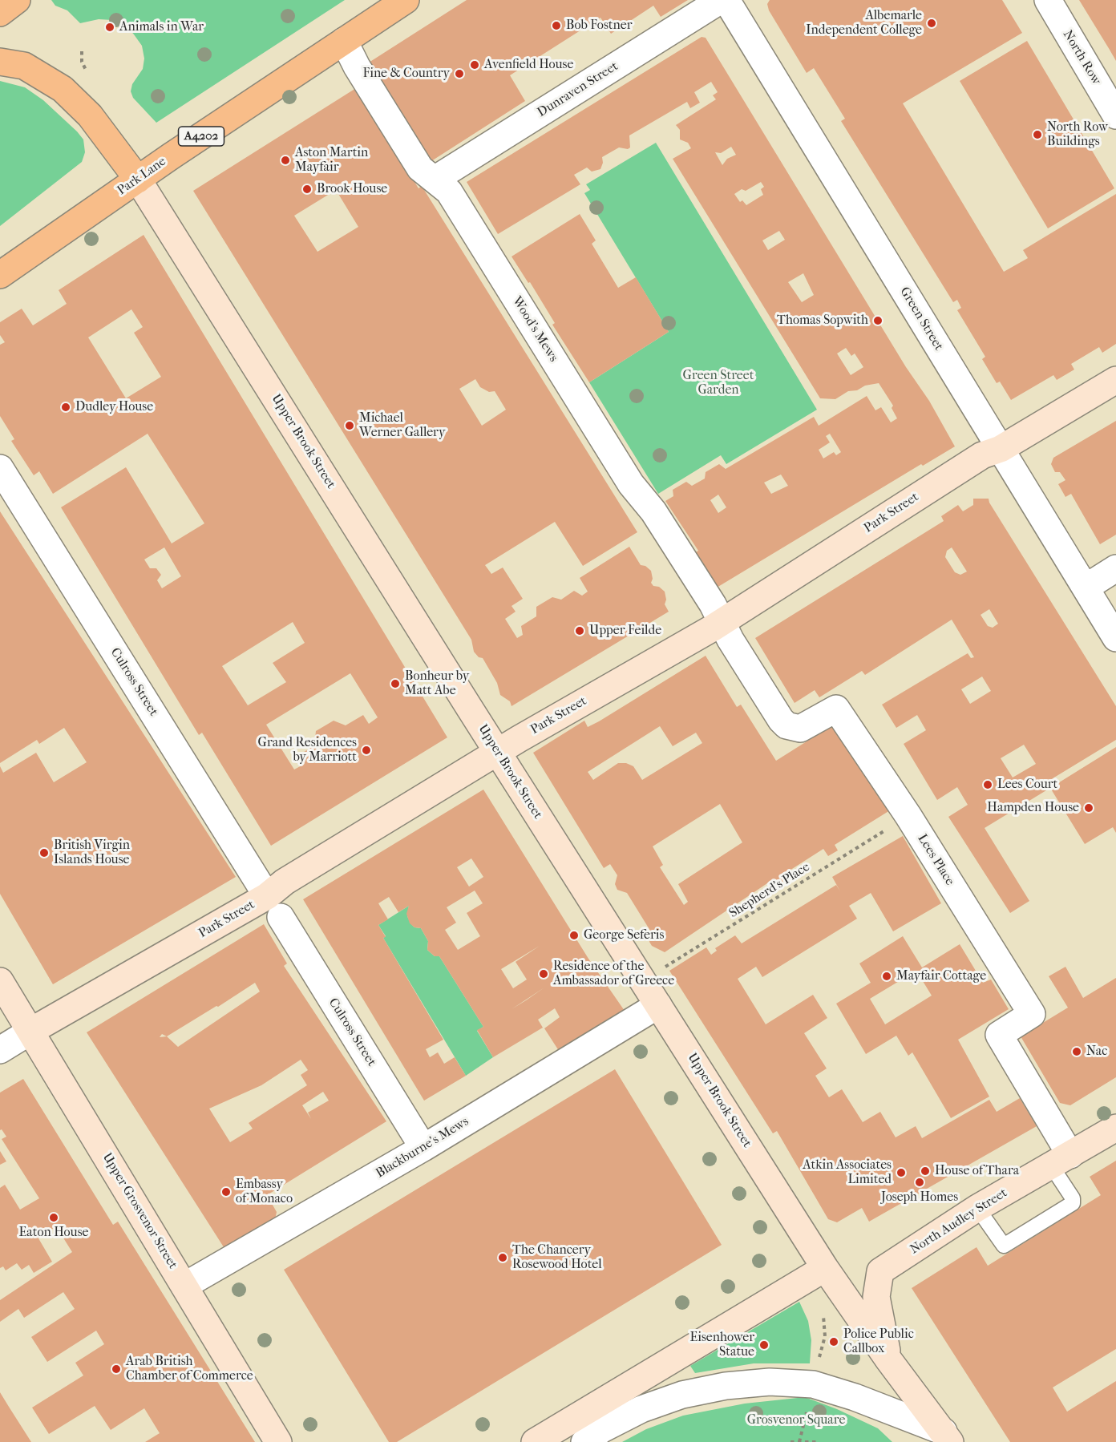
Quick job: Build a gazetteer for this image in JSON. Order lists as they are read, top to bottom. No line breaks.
{"streets":{"highway":["A4202","Park Lane"],"street":["North Row","Dunraven Street","Green Street","Wood's Mews","Upper Brook Street","Park Street","Culross Street","Lees Place","Blackburne's Mews","Upper Grosvenor Street","North Audley Street"],"path":["Shepherd's Place"]},"crossings":[["Dunraven Street","Wood's Mews"],["Park Lane","Wood's Mews"],["Park Lane","Upper Brook Street"],["Green Street","Park Street"],["Wood's Mews","Park Street"],["Wood's Mews","Lees Place"],["Upper Brook Street","Park Street"],["Upper Brook Street","Shepherd's Place"],["Upper Brook Street","Blackburne's Mews"],["Upper Brook Street","North Audley Street"],["Park Street","Culross Street"],["Park Street","Lees Place"],["Park Street","Upper Grosvenor Street"],["Culross Street","Blackburne's Mews"],["Lees Place","Shepherd's Place"],["Lees Place","North Audley Street"],["Blackburne's Mews","Upper Grosvenor Street"]],"parks":["Green Street Garden","Grosvenor Square"],"places":["Albemarle Independent College","Bob Fostner","Animals in War","Avenfield House","Fine & Country","North Row Buildings","Aston Martin Mayfair","Brook House","Thomas Sopwith","Dudley House","Michael Werner Gallery","Upper Feilde","Bonheur by Matt Abe","Grand Residences by Marriott","Lees Court","Hampden House","British Virgin Islands House","George Seferis","Residence of the Ambassador of Greece","Mayfair Cottage","Nac","House of Thara","Atkin Associates Limited","Joseph Homes","Embassy of Monaco","Eaton House","The Chancery Rosewood Hotel","Police Public Callbox","Eisenhower Statue","Arab British Chamber of Commerce"]}
